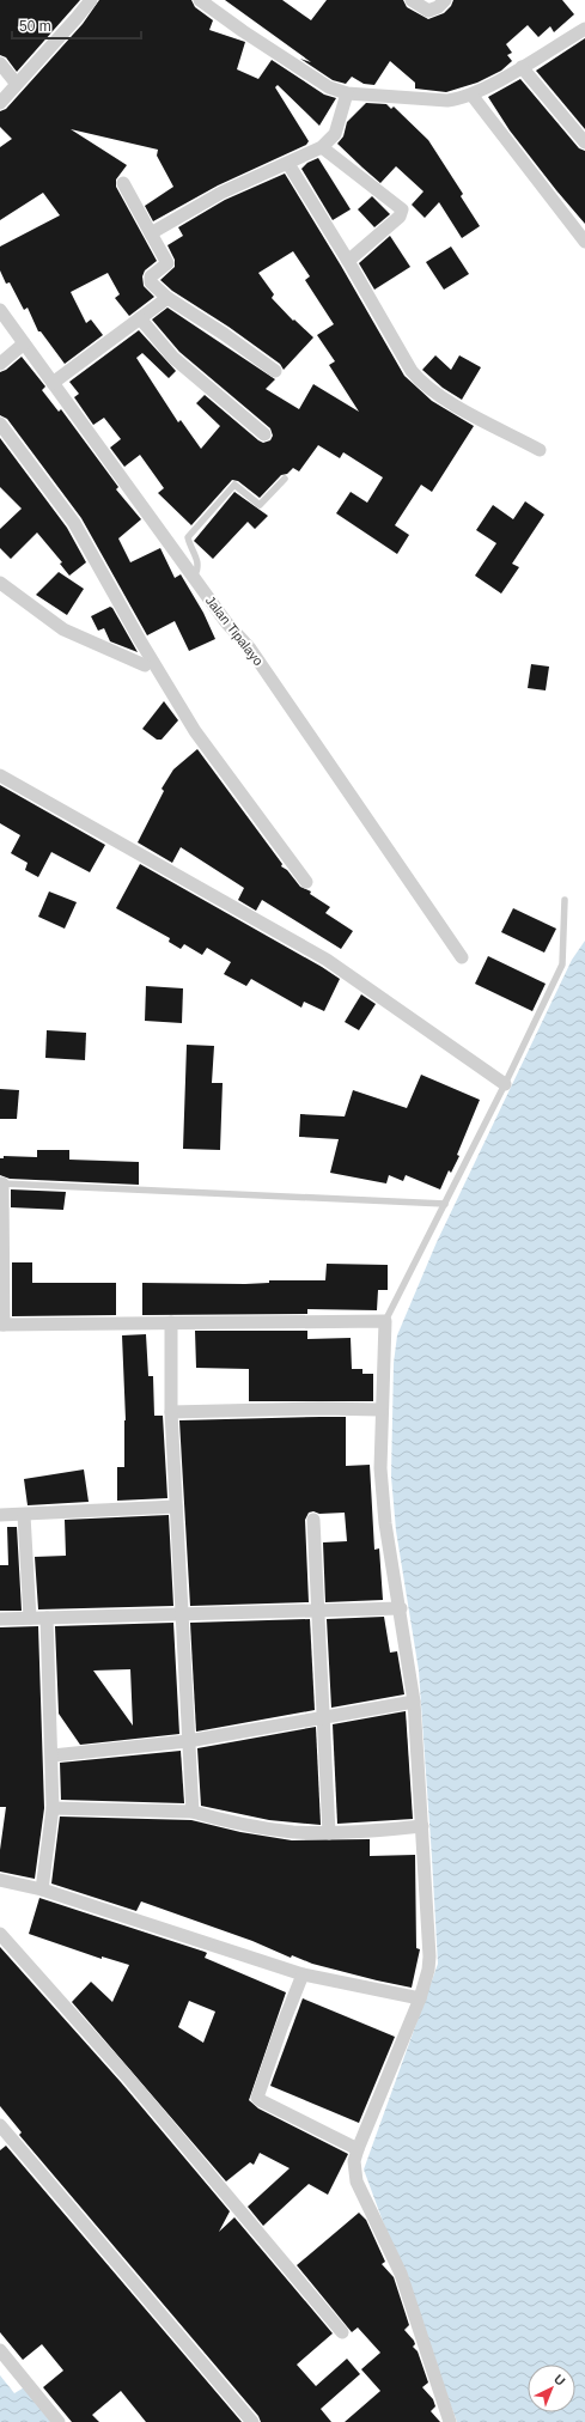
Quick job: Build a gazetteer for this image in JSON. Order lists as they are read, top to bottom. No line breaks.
{"streets":{"street":["Jalan Tipalayo"]},"scale_bar":"50 m","north":"top right"}
